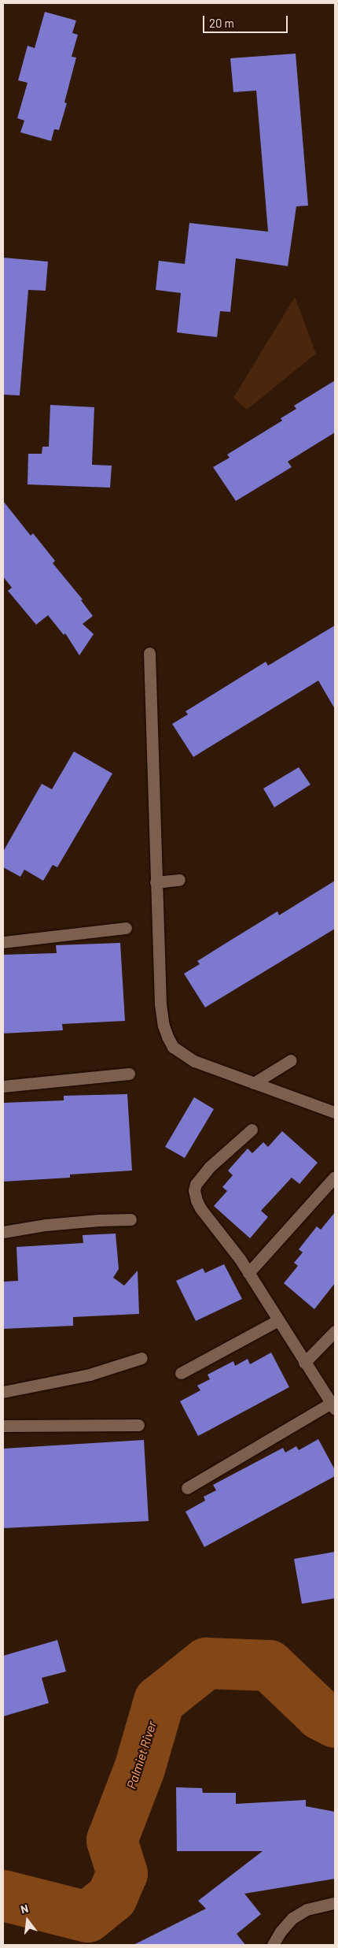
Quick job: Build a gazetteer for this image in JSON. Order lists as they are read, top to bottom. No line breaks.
{"water":["Palmiet River"],"scale_bar":"20 m","north":"top"}
